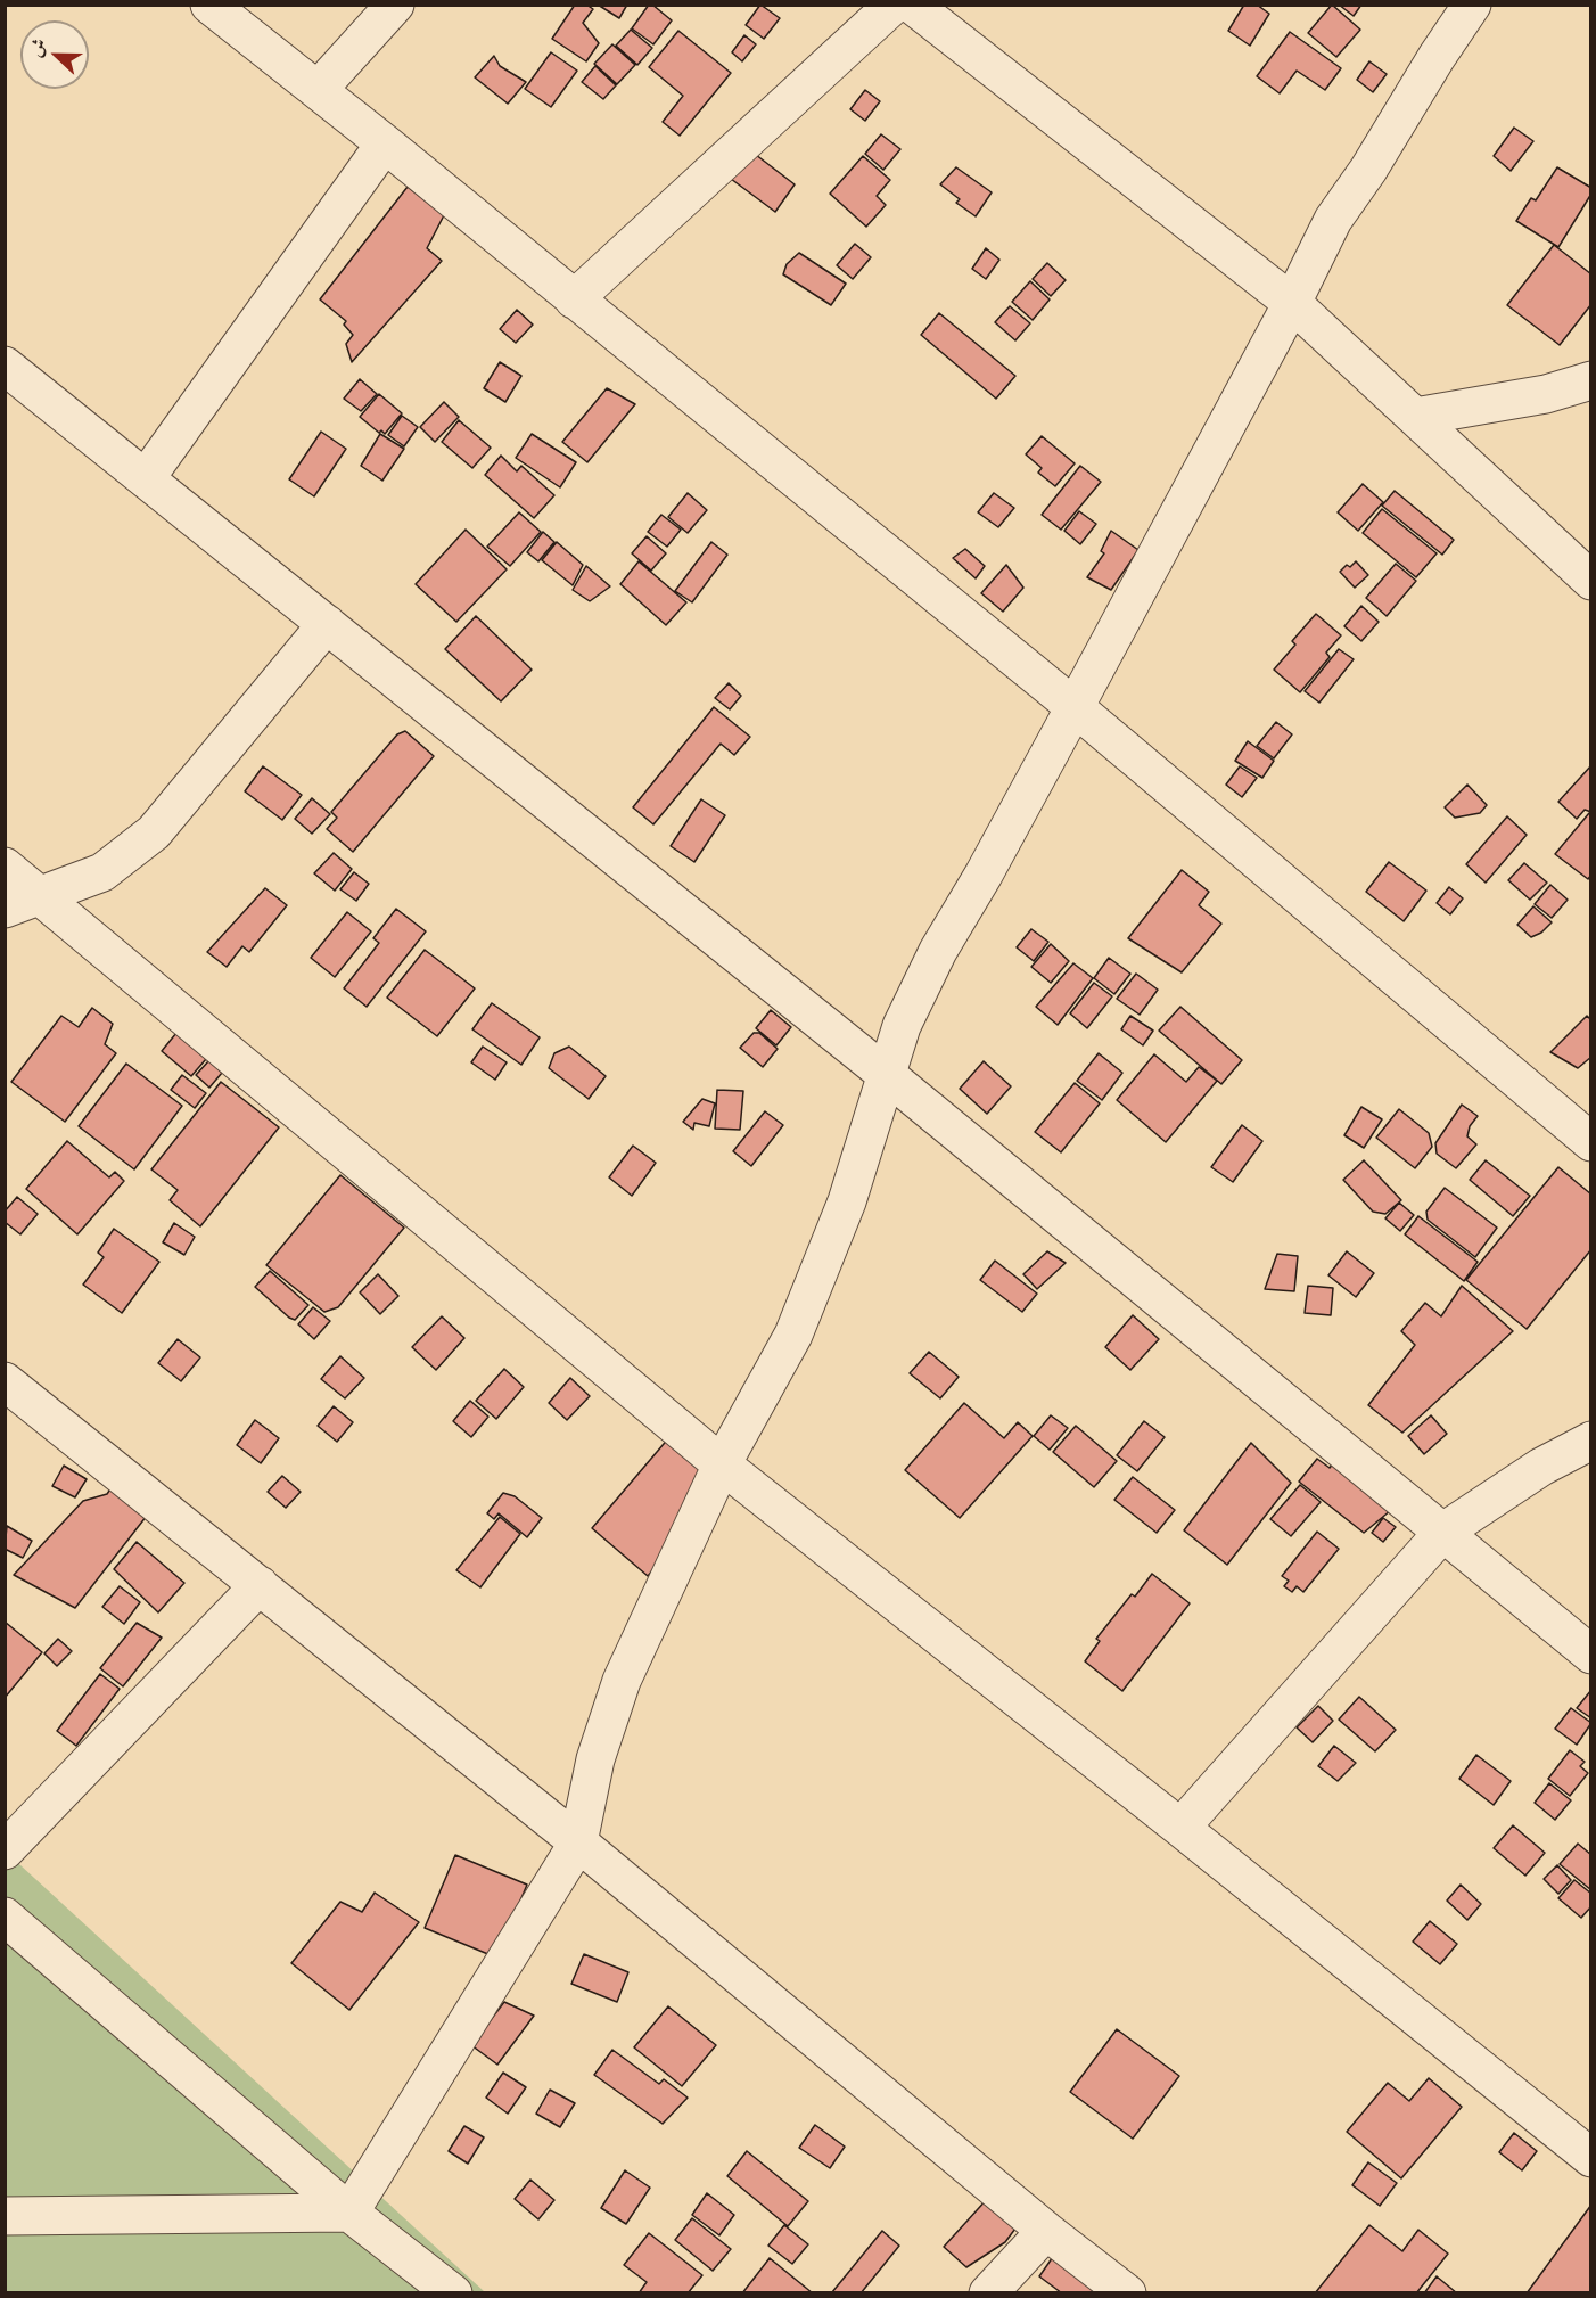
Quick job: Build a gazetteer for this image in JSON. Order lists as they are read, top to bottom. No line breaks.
{"north":"left"}
